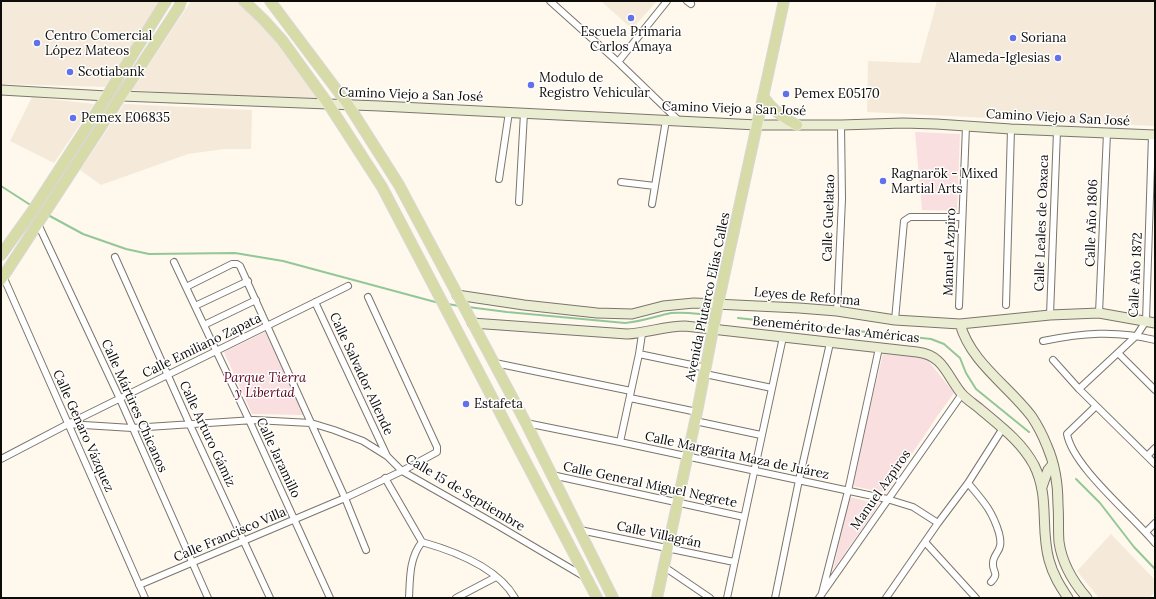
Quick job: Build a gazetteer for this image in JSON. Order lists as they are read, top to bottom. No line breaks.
{"streets":{"main road":["Avenida Plutarco Elías Calles"],"street":["Camino Viejo a San José","Calle Guelatao","Calle Leales de Oaxaca","Calle Año 1806","Manuel Azpiro","Calle Año 1872","Leyes de Reforma","Benemérito de las Américas","Calle Emiliano Zapata","Calle Salvador Allende","Calle Mártires Chicanos","Calle Genaro Vázquez","Calle Arturo Gámiz","Calle Margarita Maza de Juárez","Calle Jaramillo","Calle General Miguel Negrete","Manuel Azpiros","Calle 15 de Septiembre","Calle Francisco Villa","Calle Villagrán"]},"crossings":[["Camino Viejo a San José","Calle Guelatao"],["Camino Viejo a San José","Calle Leales de Oaxaca"],["Camino Viejo a San José","Calle Año 1806"],["Camino Viejo a San José","Manuel Azpiro"],["Camino Viejo a San José","Calle Año 1872"],["Camino Viejo a San José","Avenida Plutarco Elías Calles"],["Calle Guelatao","Leyes de Reforma"],["Calle Leales de Oaxaca","Leyes de Reforma"],["Calle Año 1806","Leyes de Reforma"],["Calle Año 1872","Leyes de Reforma"],["Avenida Plutarco Elías Calles","Leyes de Reforma"],["Avenida Plutarco Elías Calles","Benemérito de las Américas"],["Avenida Plutarco Elías Calles","Calle Margarita Maza de Juárez"],["Avenida Plutarco Elías Calles","Calle General Miguel Negrete"],["Avenida Plutarco Elías Calles","Calle Villagrán"],["Benemérito de las Américas","Manuel Azpiros"],["Calle Emiliano Zapata","Calle Salvador Allende"],["Calle Emiliano Zapata","Calle Mártires Chicanos"],["Calle Emiliano Zapata","Calle Genaro Vázquez"],["Calle Emiliano Zapata","Calle Arturo Gámiz"],["Calle Emiliano Zapata","Calle Jaramillo"],["Calle Emiliano Zapata","Calle 15 de Septiembre"],["Calle Salvador Allende","Calle 15 de Septiembre"],["Calle Mártires Chicanos","Calle 15 de Septiembre"],["Calle Mártires Chicanos","Calle Francisco Villa"],["Calle Genaro Vázquez","Calle 15 de Septiembre"],["Calle Genaro Vázquez","Calle Francisco Villa"],["Calle Arturo Gámiz","Calle 15 de Septiembre"],["Calle Arturo Gámiz","Calle Francisco Villa"],["Calle Margarita Maza de Juárez","Manuel Azpiros"],["Calle Jaramillo","Calle 15 de Septiembre"],["Calle Jaramillo","Calle Francisco Villa"],["Calle 15 de Septiembre","Calle Francisco Villa"]],"parks":["Parque Tierra y Libertad"],"places":["Escuela Primaria Carlos Amaya","Soriana","Centro Comercial López Mateos","Alameda-Iglesias","Scotiabank","Modulo de Registro Vehicular","Pemex E05170","Pemex E06835","Ragnarök - Mixed Martial Arts","Estafeta"]}
